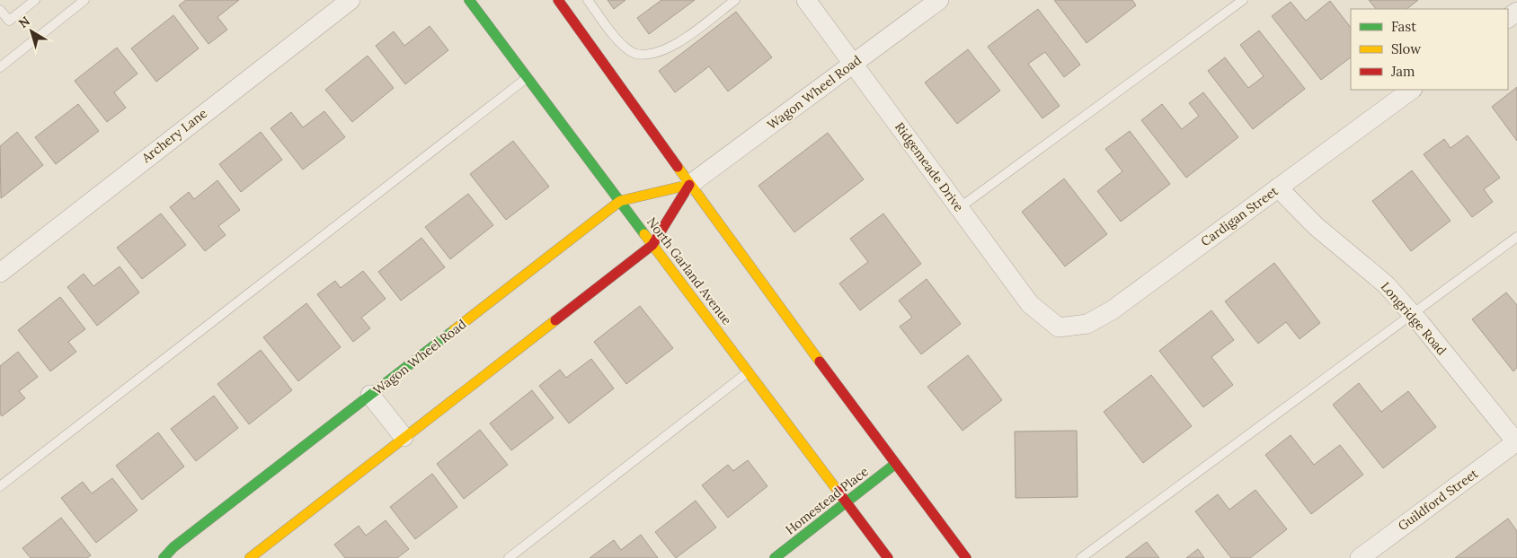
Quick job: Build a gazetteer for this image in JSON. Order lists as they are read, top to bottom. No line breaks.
{"streets":{"main road":["Wagon Wheel Road","North Garland Avenue","Homestead Place"],"street":["Archery Lane","Ridgemeade Drive","Cardigan Street","Longridge Road","Guildford Street"]},"crossings":[["Wagon Wheel Road","Ridgemeade Drive"],["Wagon Wheel Road","North Garland Avenue"],["Ridgemeade Drive","Cardigan Street"],["Cardigan Street","Longridge Road"],["North Garland Avenue","Homestead Place"],["Longridge Road","Guildford Street"]],"legend":["Fast","Slow","Jam"],"north":"top left"}
